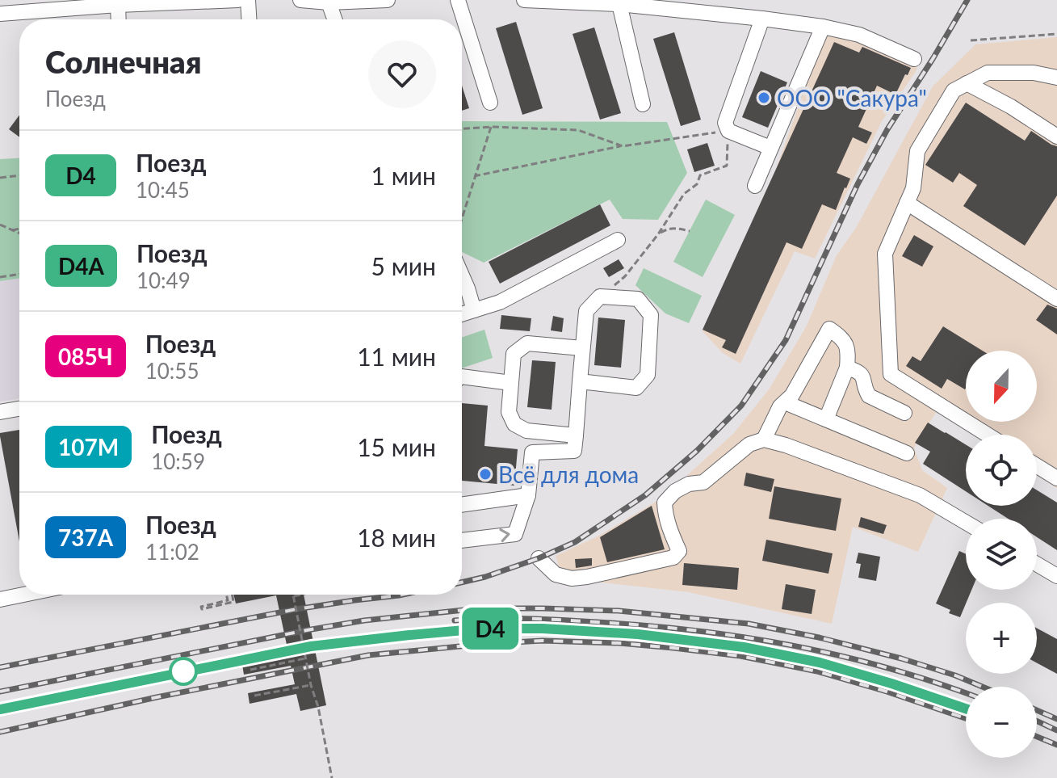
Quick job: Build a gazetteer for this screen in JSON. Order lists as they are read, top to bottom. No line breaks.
{"places":["ООО \"Сакура\"","Всё для дома"],"north":"bottom","page":{"on_map":"D4","heading":["Солнечная","Поезд"],"list":[{"mark":"D4","name":"Поезд","note":"10:45","value":"1 мин"},{"mark":"D4А","name":"Поезд","note":"10:49","value":"5 мин"},{"mark":"085Ч","name":"Поезд","note":"10:55","value":"11 мин"},{"mark":"107М","name":"Поезд","note":"10:59","value":"15 мин"},{"mark":"737А","name":"Поезд","note":"11:02","value":"18 мин"}],"map_buttons":["+","−"]}}
